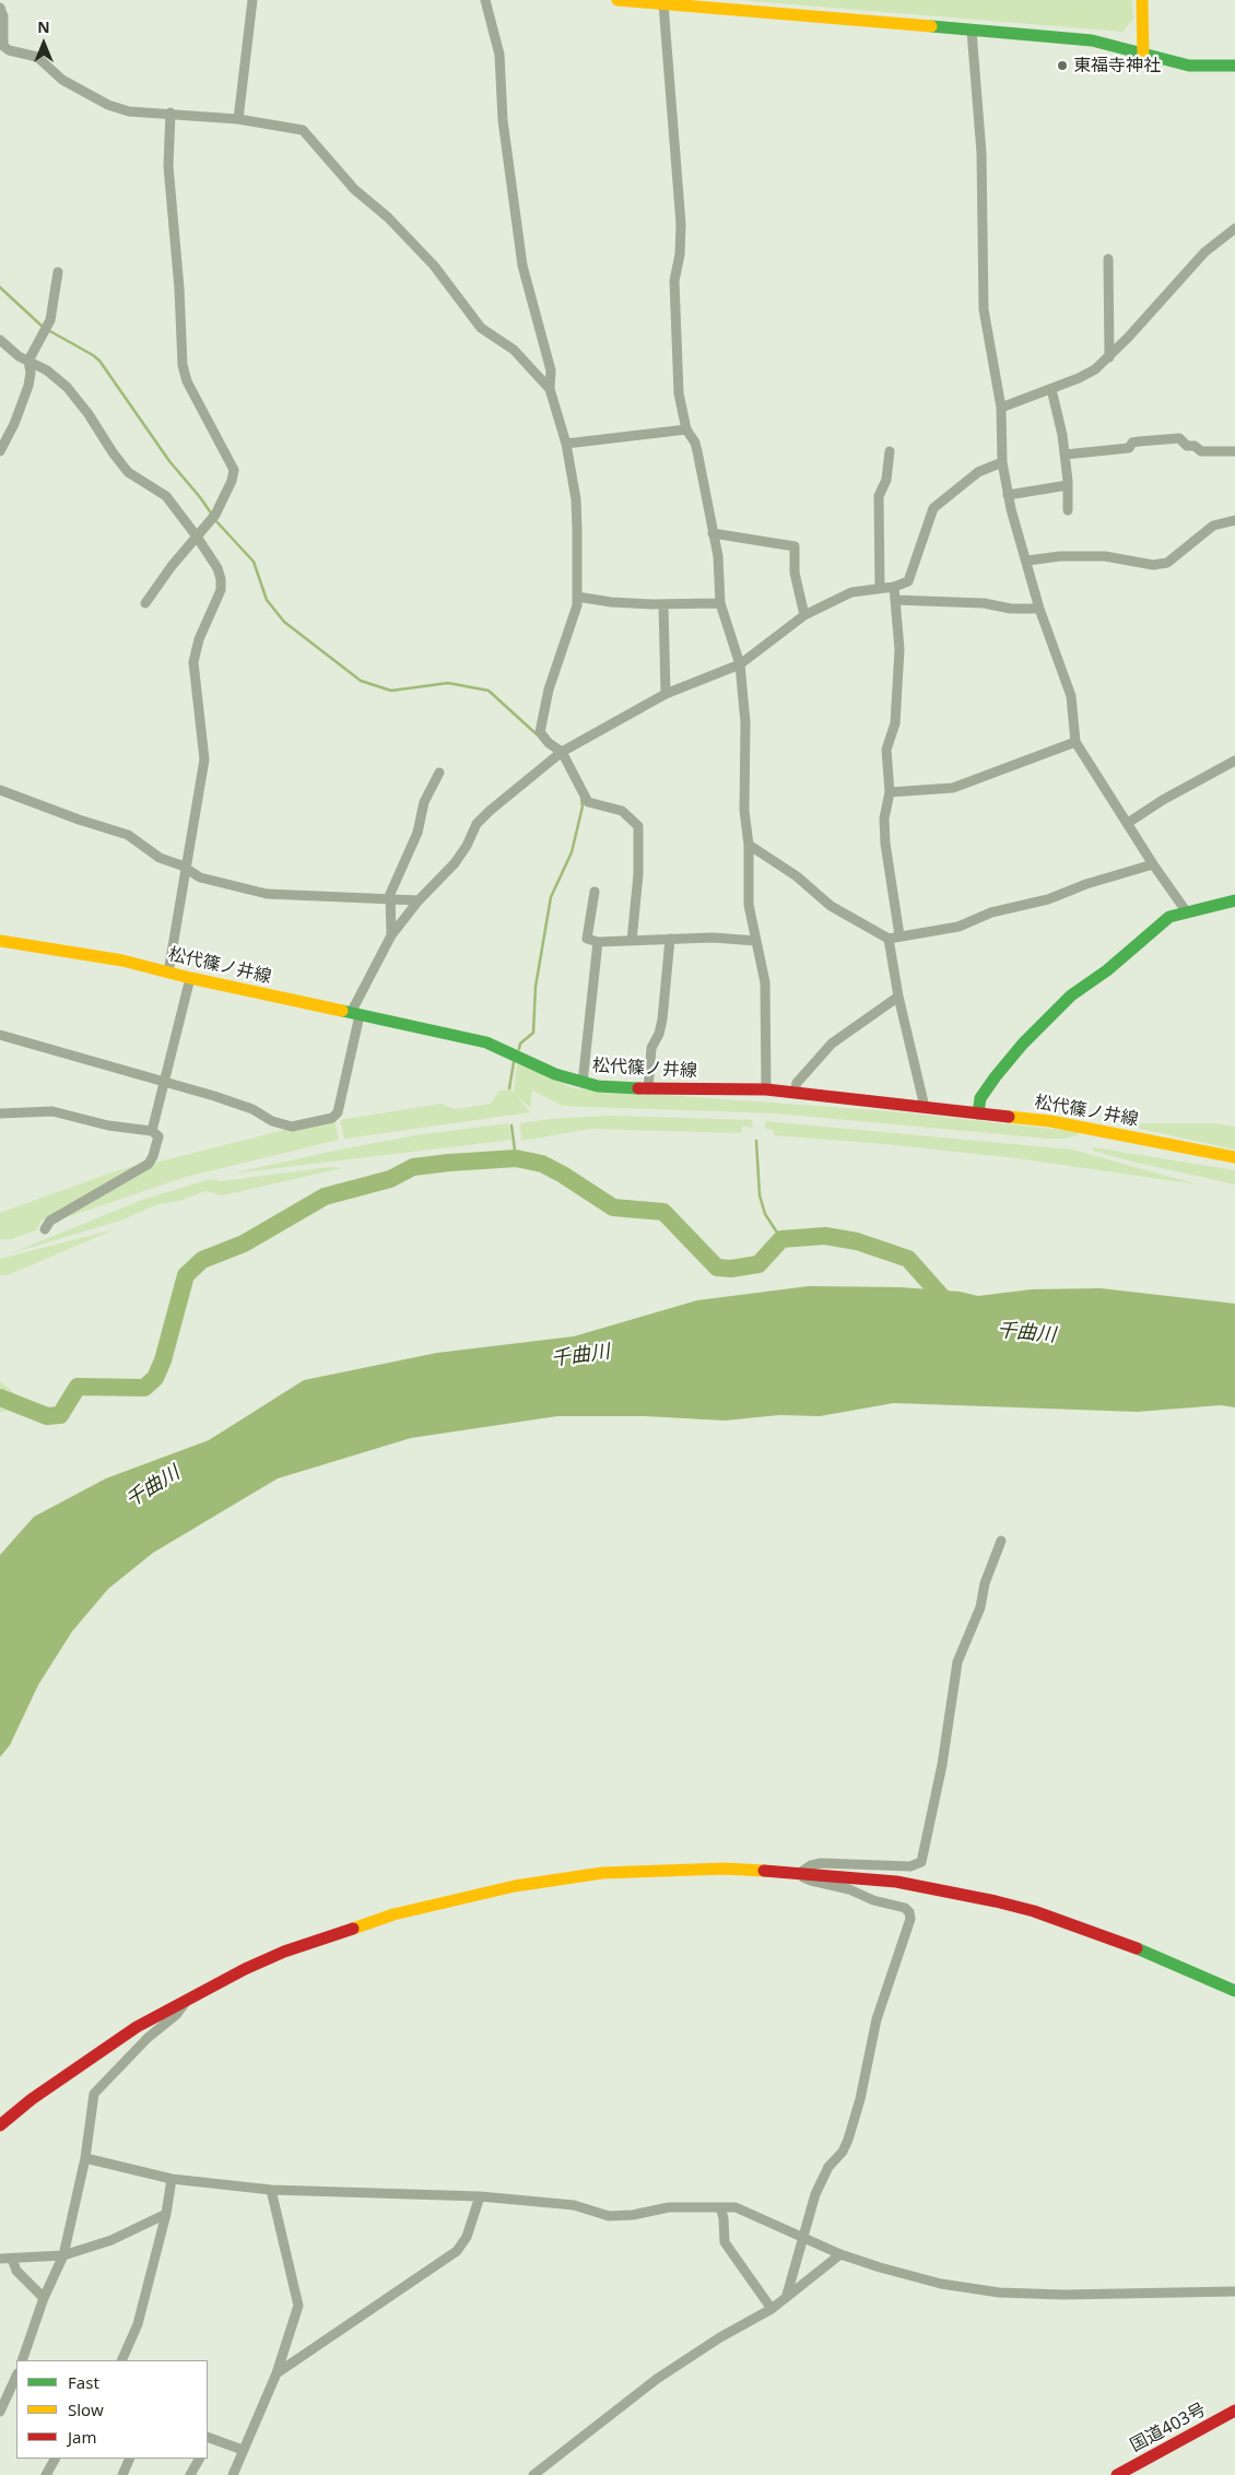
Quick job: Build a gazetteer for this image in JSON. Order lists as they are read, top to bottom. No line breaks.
{"streets":{"main road":["松代篠ノ井線","国道403号"]},"water":["千曲川"],"places":["東福寺神社"],"legend":["Fast","Slow","Jam"],"north":"top"}
